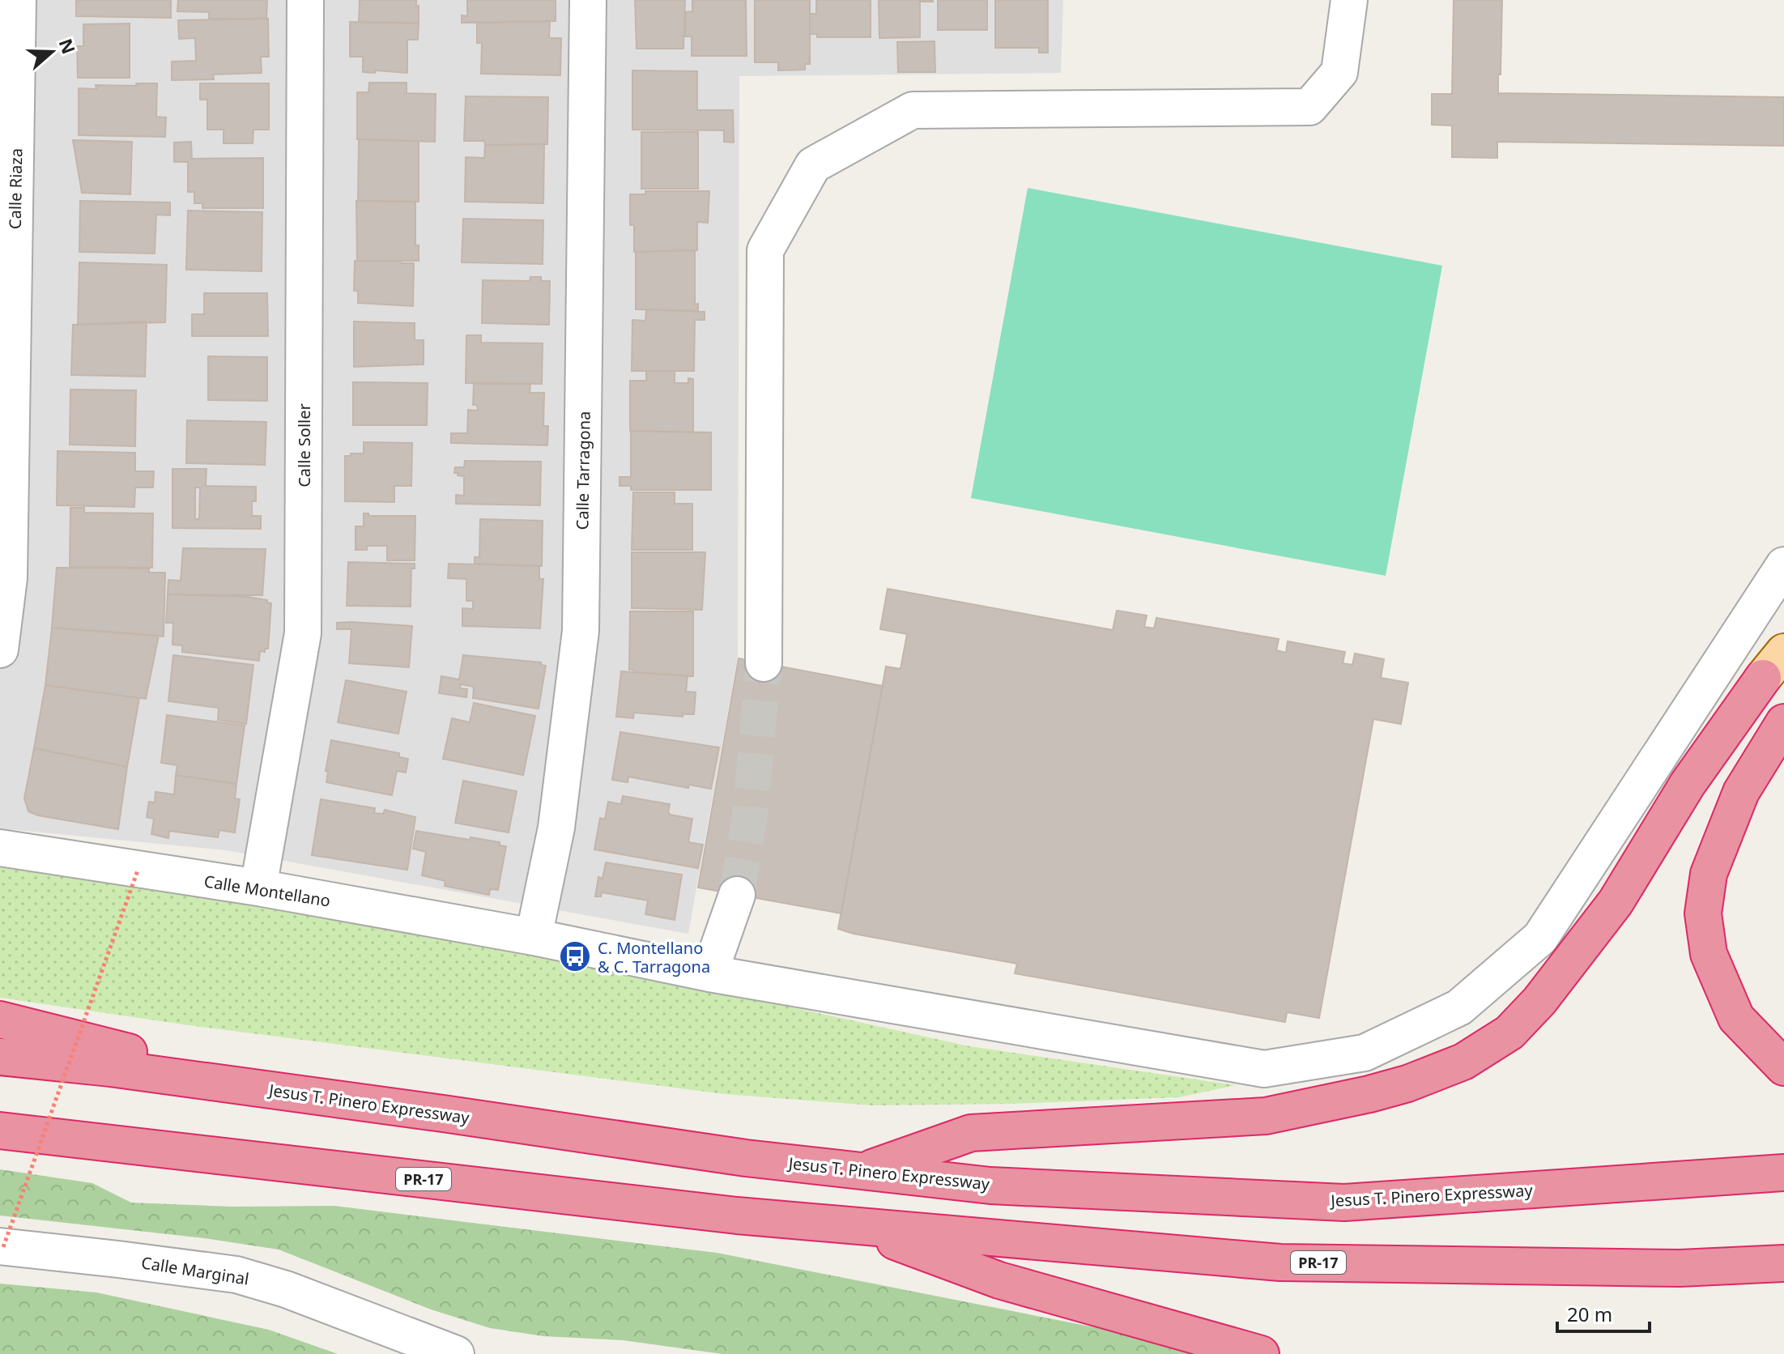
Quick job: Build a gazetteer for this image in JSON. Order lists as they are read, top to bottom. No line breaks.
{"streets":{"highway":["Jesus T. Pinero Expressway","PR-17"],"street":["Calle Riaza","Calle Soller","Calle Tarragona","Calle Montellano","Calle Marginal"]},"crossings":[["Calle Soller","Calle Montellano"],["Calle Tarragona","Calle Montellano"]],"places":{"bus stop":["C. Montellano & C. Tarragona"]},"scale_bar":"20 m","north":"right"}
